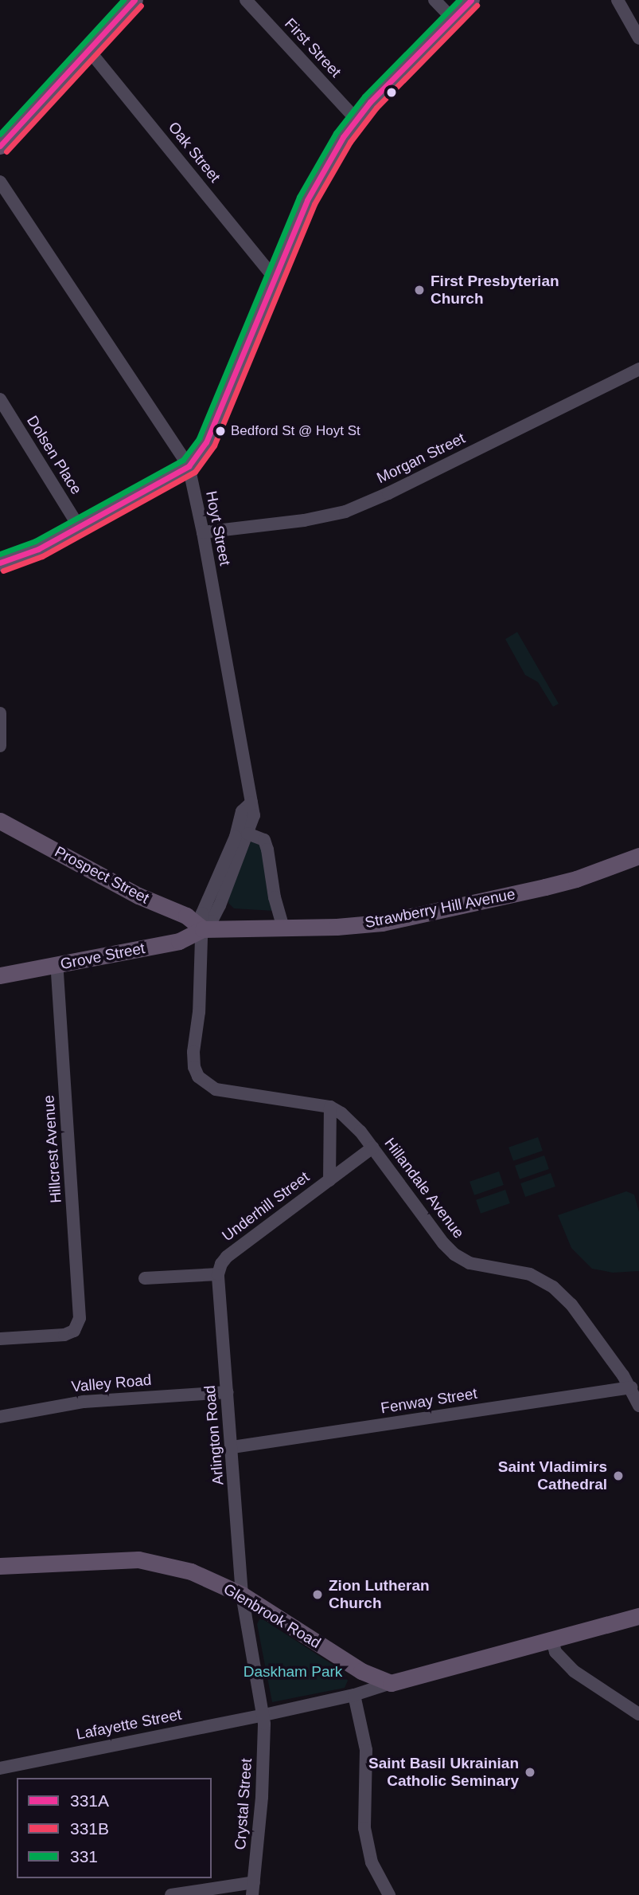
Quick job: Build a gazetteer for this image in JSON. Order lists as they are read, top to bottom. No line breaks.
{"streets":{"main road":["Prospect Street","Strawberry Hill Avenue","Grove Street","Glenbrook Road"],"street":["First Street","Oak Street","Dolsen Place","Morgan Street","Hoyt Street","Hillcrest Avenue","Hillandale Avenue","Underhill Street","Valley Road","Fenway Street","Arlington Road","Lafayette Street","Crystal Street"]},"crossings":[["Morgan Street","Hoyt Street"],["Hoyt Street","Prospect Street"],["Hoyt Street","Strawberry Hill Avenue"],["Hoyt Street","Grove Street"],["Hoyt Street","Hillandale Avenue"],["Prospect Street","Strawberry Hill Avenue"],["Prospect Street","Grove Street"],["Prospect Street","Hillandale Avenue"],["Strawberry Hill Avenue","Grove Street"],["Strawberry Hill Avenue","Hillandale Avenue"],["Grove Street","Hillcrest Avenue"],["Grove Street","Hillandale Avenue"],["Hillandale Avenue","Underhill Street"],["Hillandale Avenue","Fenway Street"],["Underhill Street","Arlington Road"],["Valley Road","Arlington Road"],["Fenway Street","Arlington Road"],["Arlington Road","Glenbrook Road"],["Arlington Road","Lafayette Street"],["Arlington Road","Crystal Street"],["Glenbrook Road","Lafayette Street"],["Lafayette Street","Crystal Street"]],"parks":["Daskham Park"],"places":["First Presbyterian Church","Bedford St @ Hoyt St","Saint Vladimirs Cathedral","Zion Lutheran Church","Saint Basil Ukrainian Catholic Seminary"],"lines":["transit line 331A","transit line 331","transit line 331B"],"legend":["331A","331B","331"]}
